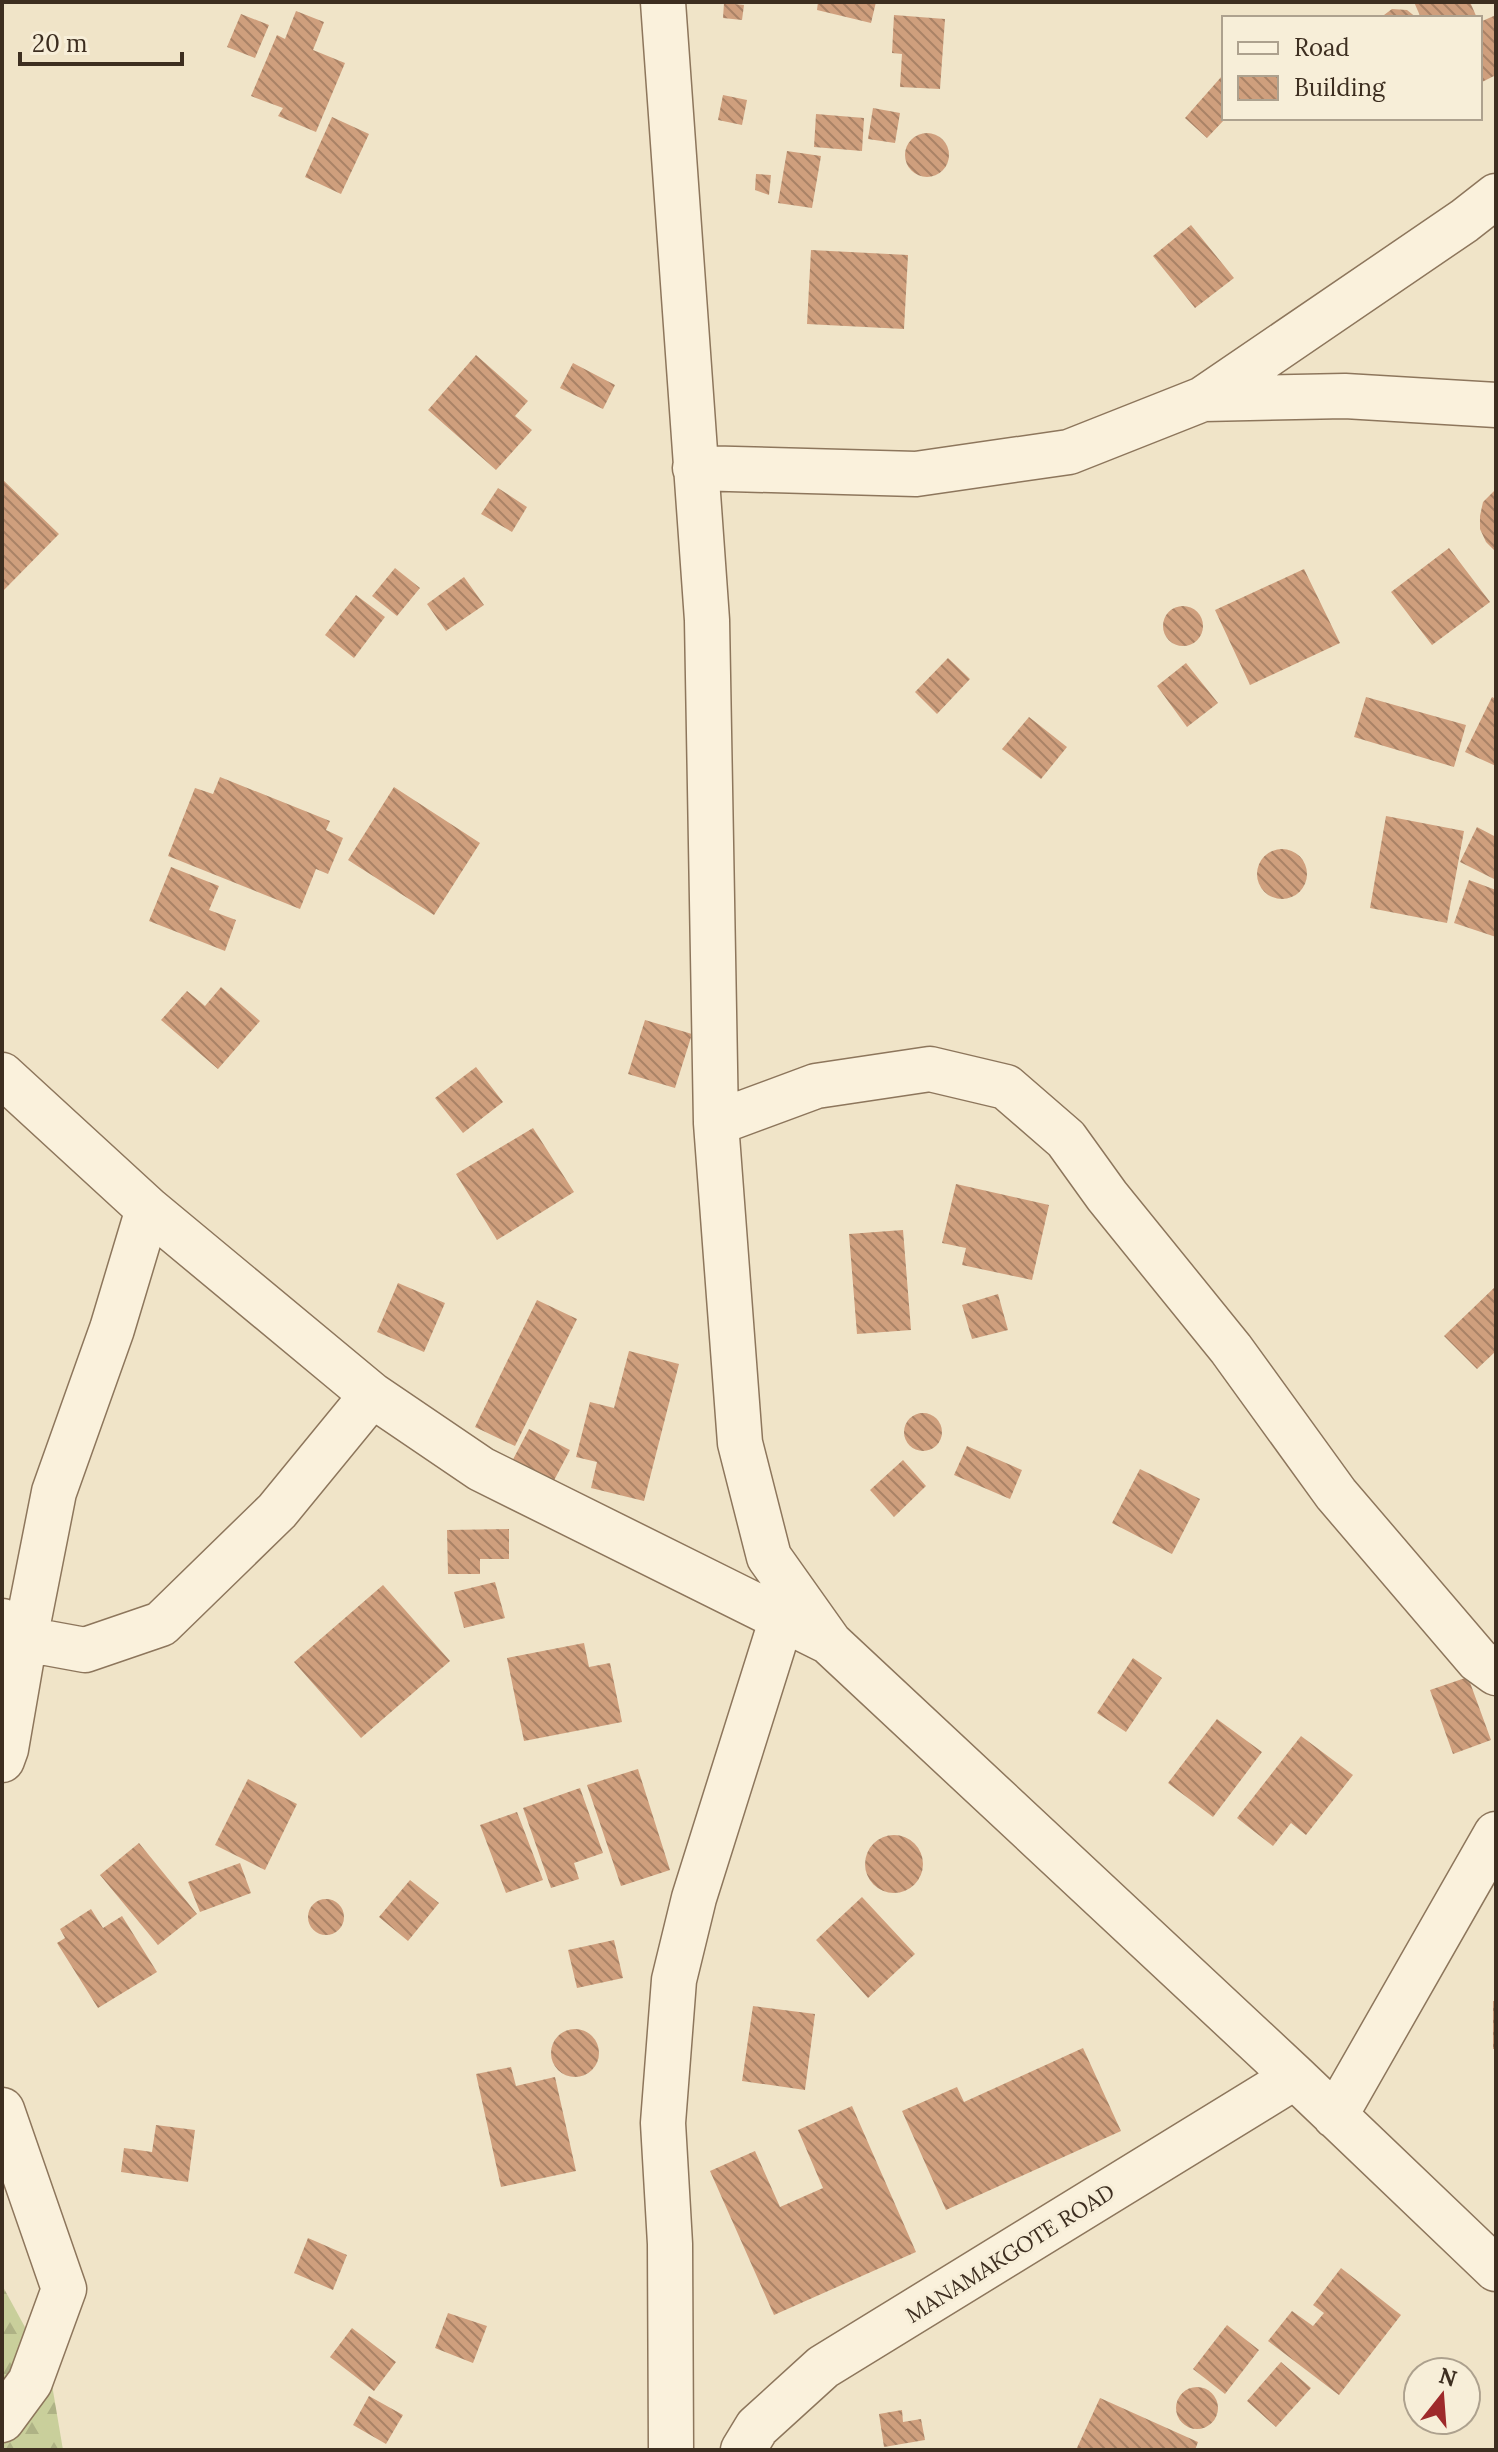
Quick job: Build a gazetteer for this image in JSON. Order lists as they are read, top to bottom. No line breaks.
{"streets":{"street":["MANAMAKGOTE ROAD"]},"legend":["Road","Building"],"scale_bar":"20 m","north":"top"}
